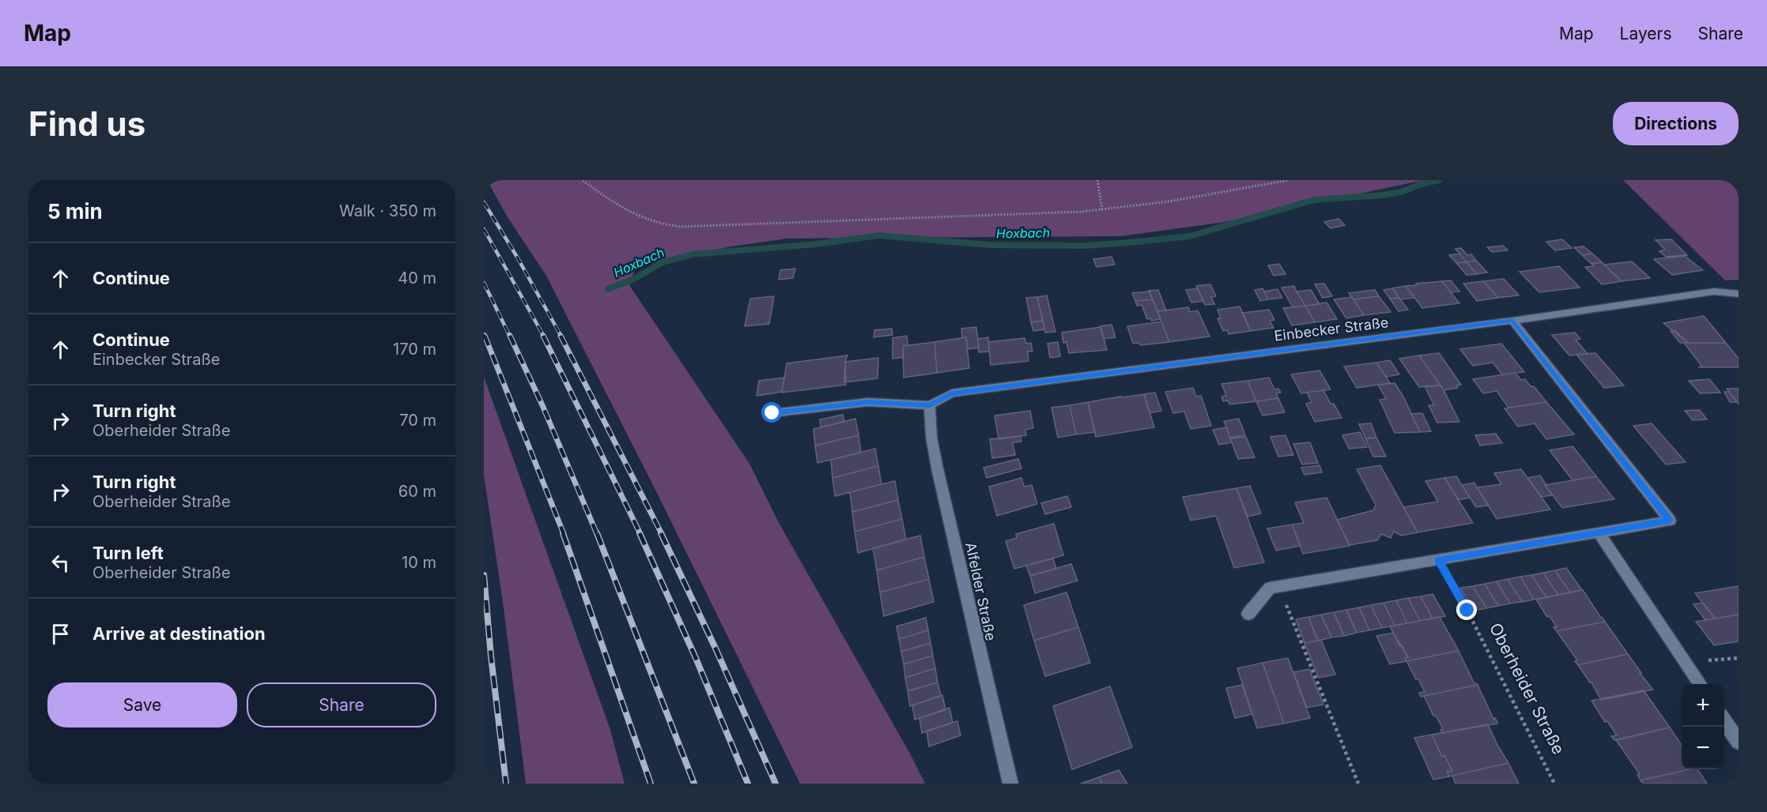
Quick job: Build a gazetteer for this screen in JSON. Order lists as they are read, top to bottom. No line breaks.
{"streets":{"street":["Einbecker Straße","Alfelder Straße"],"path":["Oberheider Straße"]},"crossings":[["Einbecker Straße","Alfelder Straße"]],"water":["Hoxbach"],"page":{"header":"Map","nav":["Map","Layers","Share"],"buttons":["Directions",["Save","Share"]],"title":"Find us","heading":["5 min","Walk · 350 m"],"list":[["Continue","40 m"],["Continue","Einbecker Straße","170 m"],["Turn right","Oberheider Straße","70 m"],["Turn right","Oberheider Straße","60 m"],["Turn left","Oberheider Straße","10 m"],"Arrive at destination"],"map_buttons":["+","−"]}}
